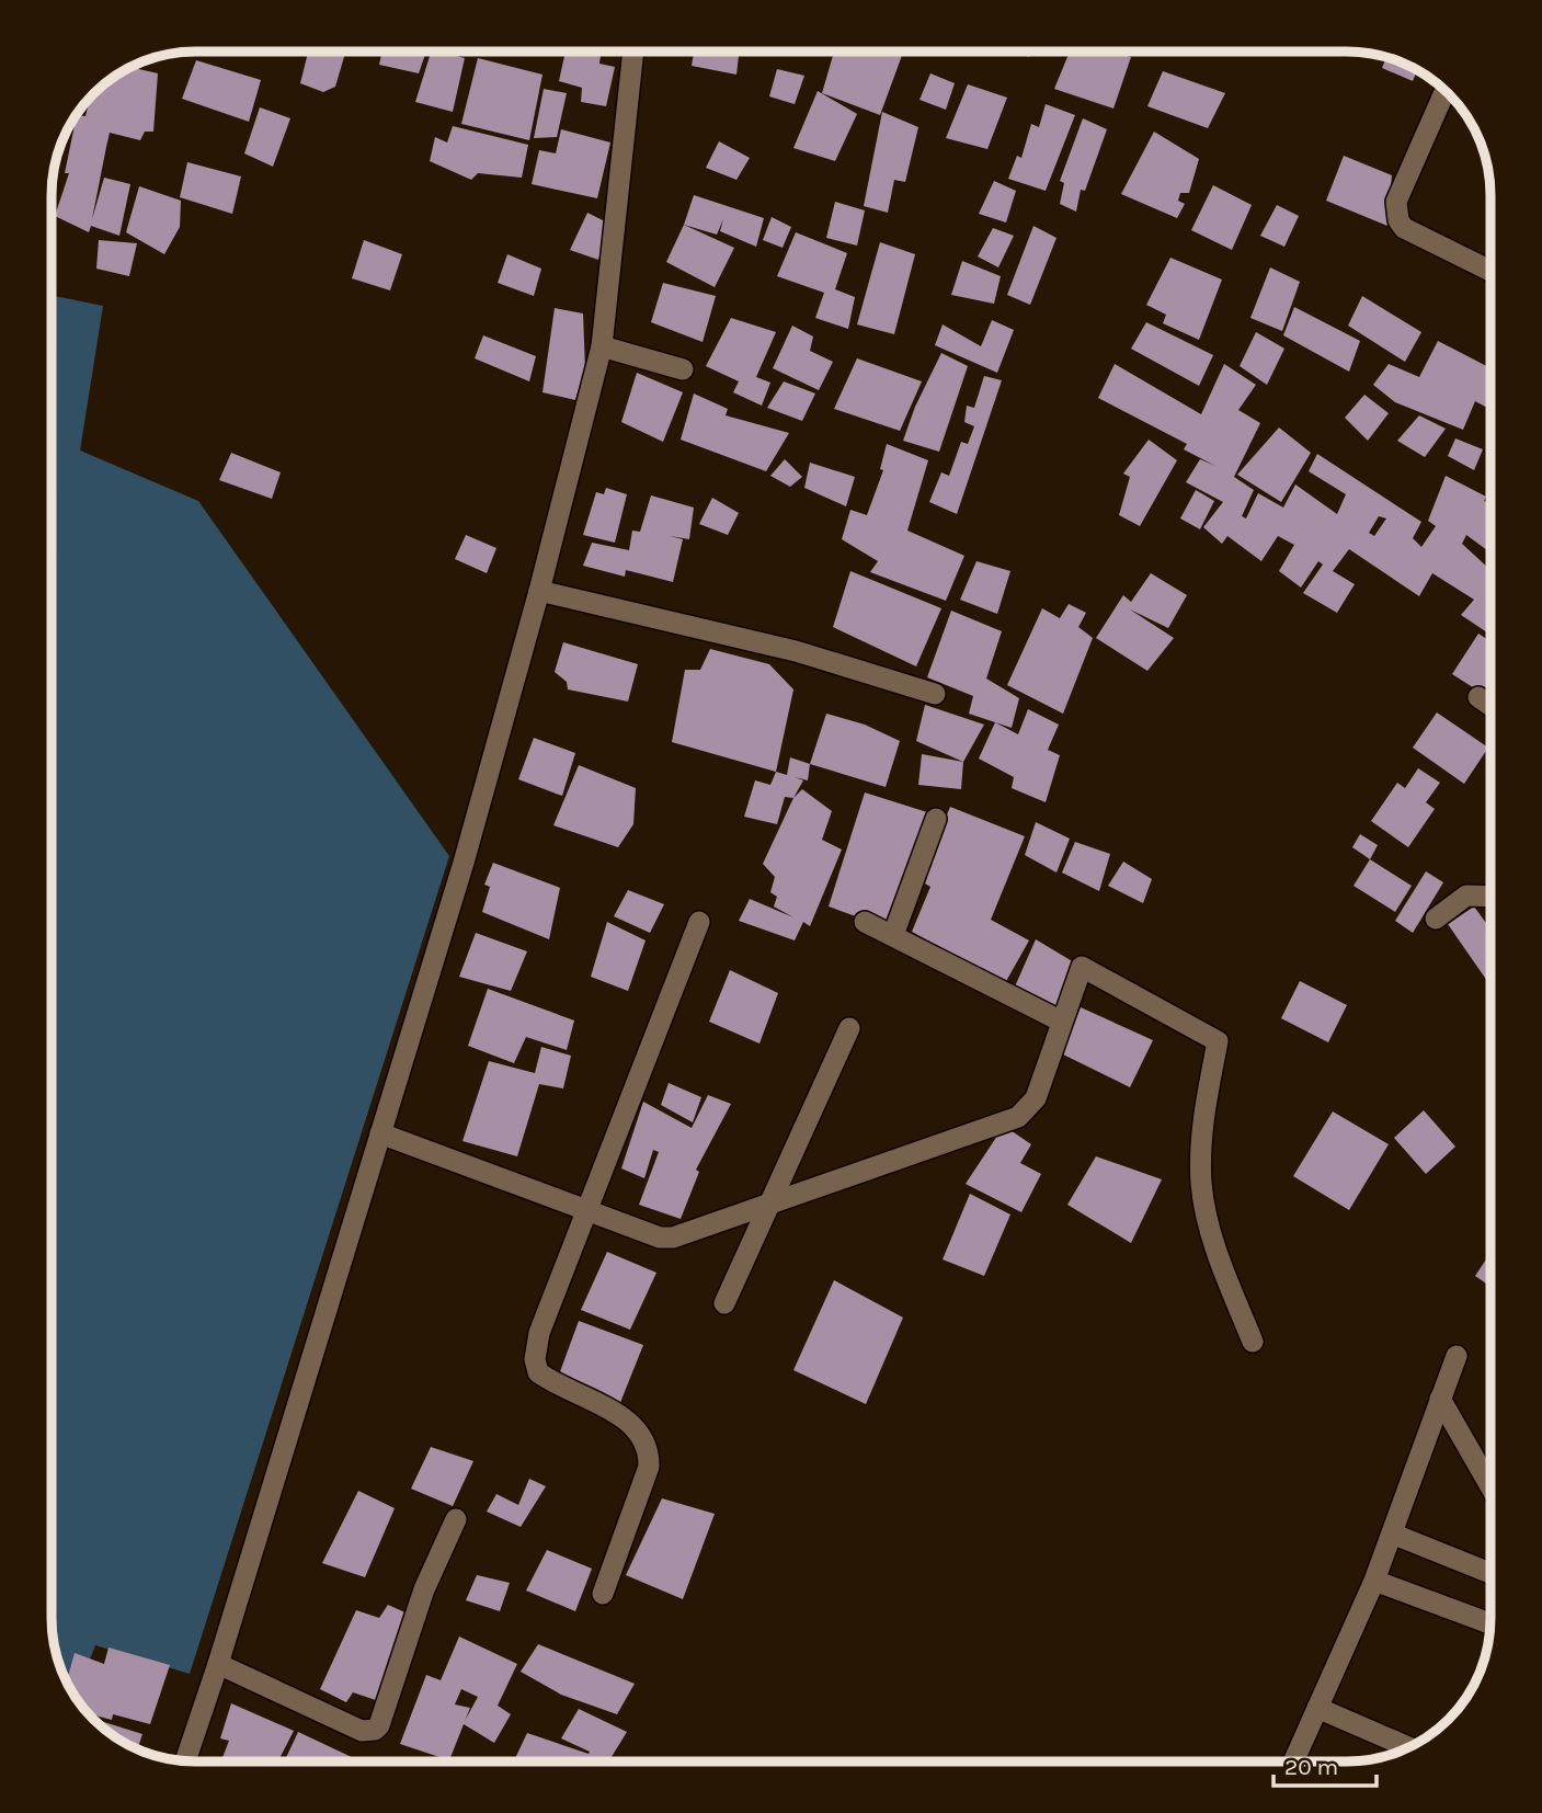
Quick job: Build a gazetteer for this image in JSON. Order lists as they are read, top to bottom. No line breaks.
{"scale_bar":"20 m"}
